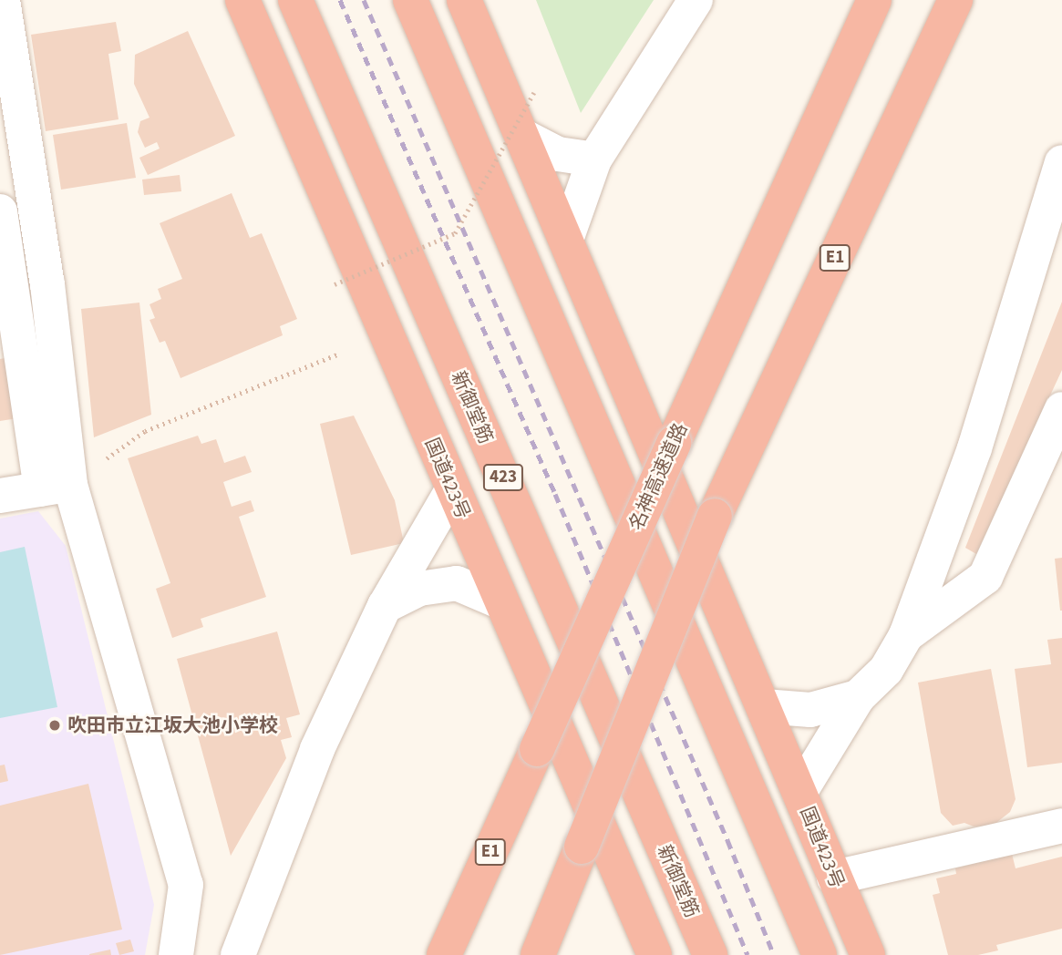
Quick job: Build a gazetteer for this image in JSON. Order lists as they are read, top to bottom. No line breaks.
{"streets":{"highway":["E1","新御堂筋","名神高速道路","423","国道423号"]},"places":["吹田市立江坂大池小学校"]}
